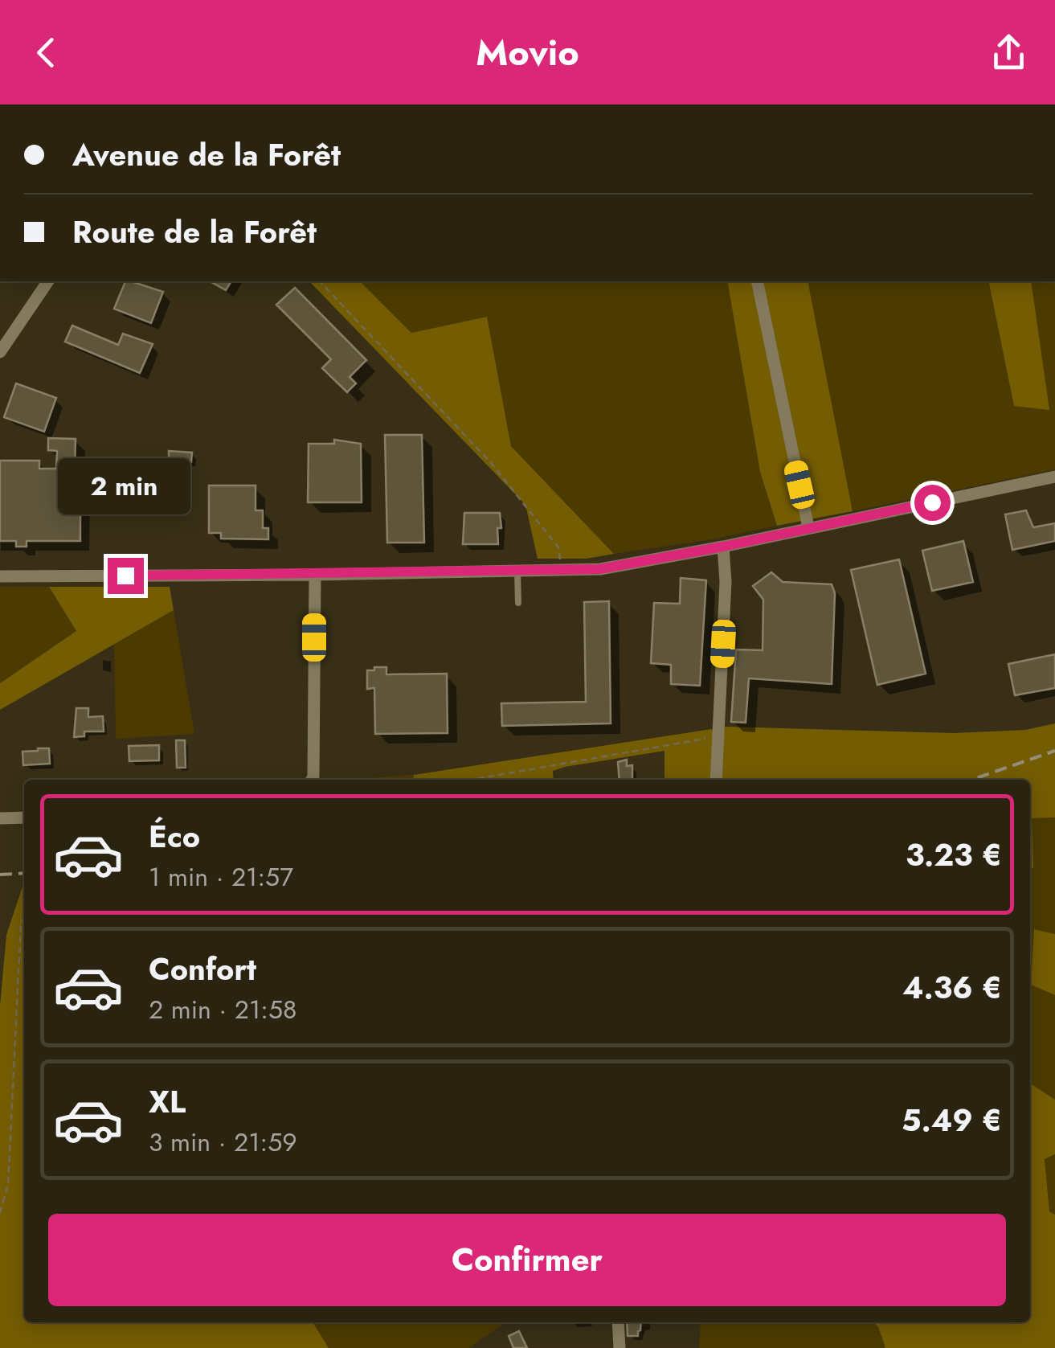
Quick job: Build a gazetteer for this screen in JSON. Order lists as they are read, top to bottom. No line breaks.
{"page":{"header":"Movio","banner":["Avenue de la Forêt","Route de la Forêt"],"bubble":"2 min","list":[{"name":"Éco","note":"1 min · 21:57","value":"3.23 €"},{"name":"Confort","note":"2 min · 21:58","value":"4.36 €"},{"name":"XL","note":"3 min · 21:59","value":"5.49 €"}],"buttons":"Confirmer"}}
